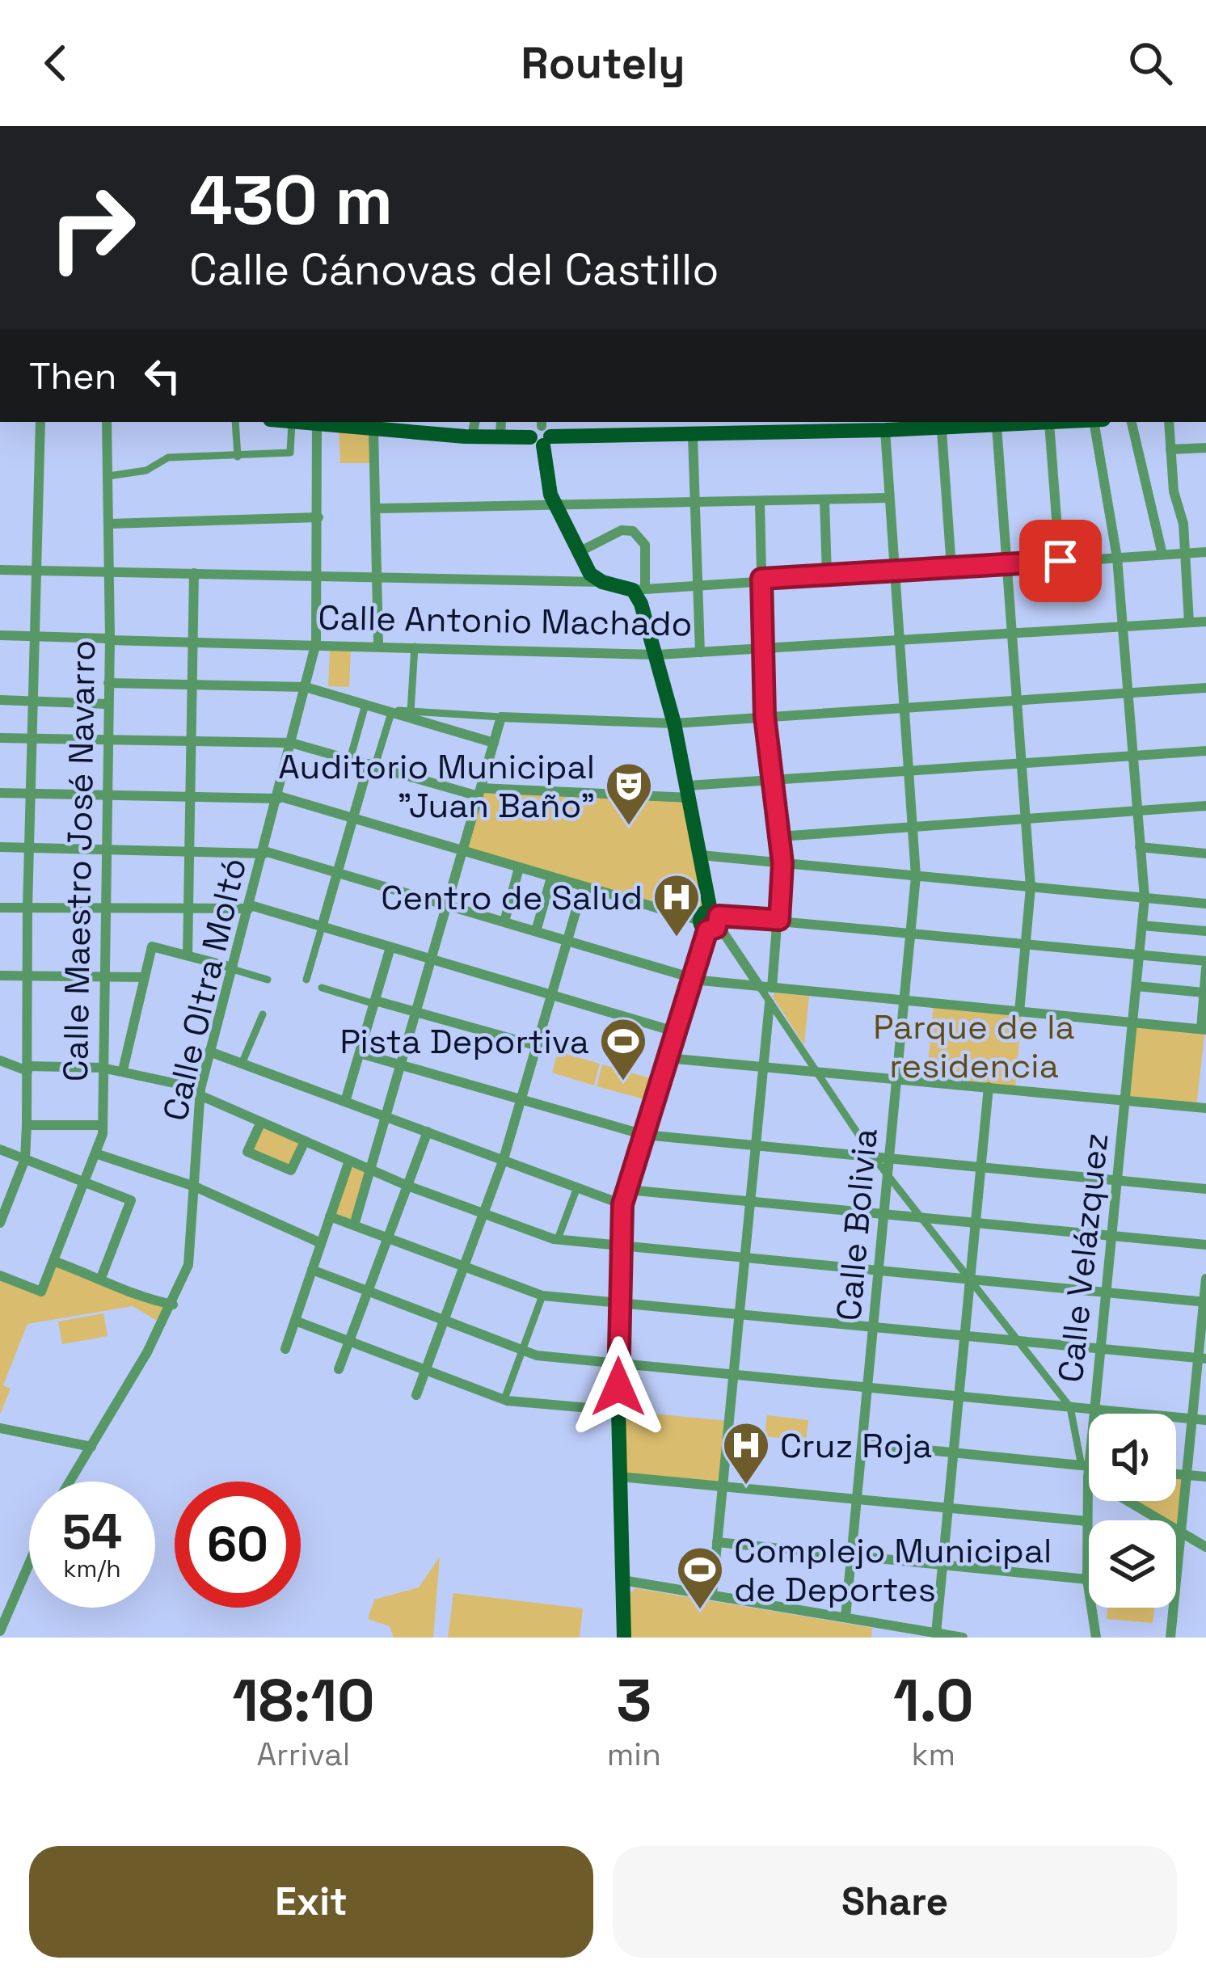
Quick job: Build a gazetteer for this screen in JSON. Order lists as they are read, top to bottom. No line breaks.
{"streets":{"street":["Calle Antonio Machado","Calle Maestro José Navarro","Calle Oltra Moltó","Calle Bolivia","Calle Velázquez"]},"crossings":[["Calle Antonio Machado","Calle Maestro José Navarro"],["Calle Antonio Machado","Calle Oltra Moltó"],["Calle Antonio Machado","Calle Bolivia"],["Calle Antonio Machado","Calle Velázquez"]],"parks":["Parque de la residencia"],"places":{"theatre":["Auditorio Municipal \"Juan Baño\""],"hospital":["Centro de Salud","Cruz Roja"],"sports":["Pista Deportiva","Complejo Municipal de Deportes"]},"page":{"header":"Routely","turn":["430 m","Calle Cánovas del Castillo"],"then":"Then","speed":"54 km/h","limit":"60","eta":["18:10","Arrival","3","min","1.0","km"],"buttons":["Exit","Share"]}}
